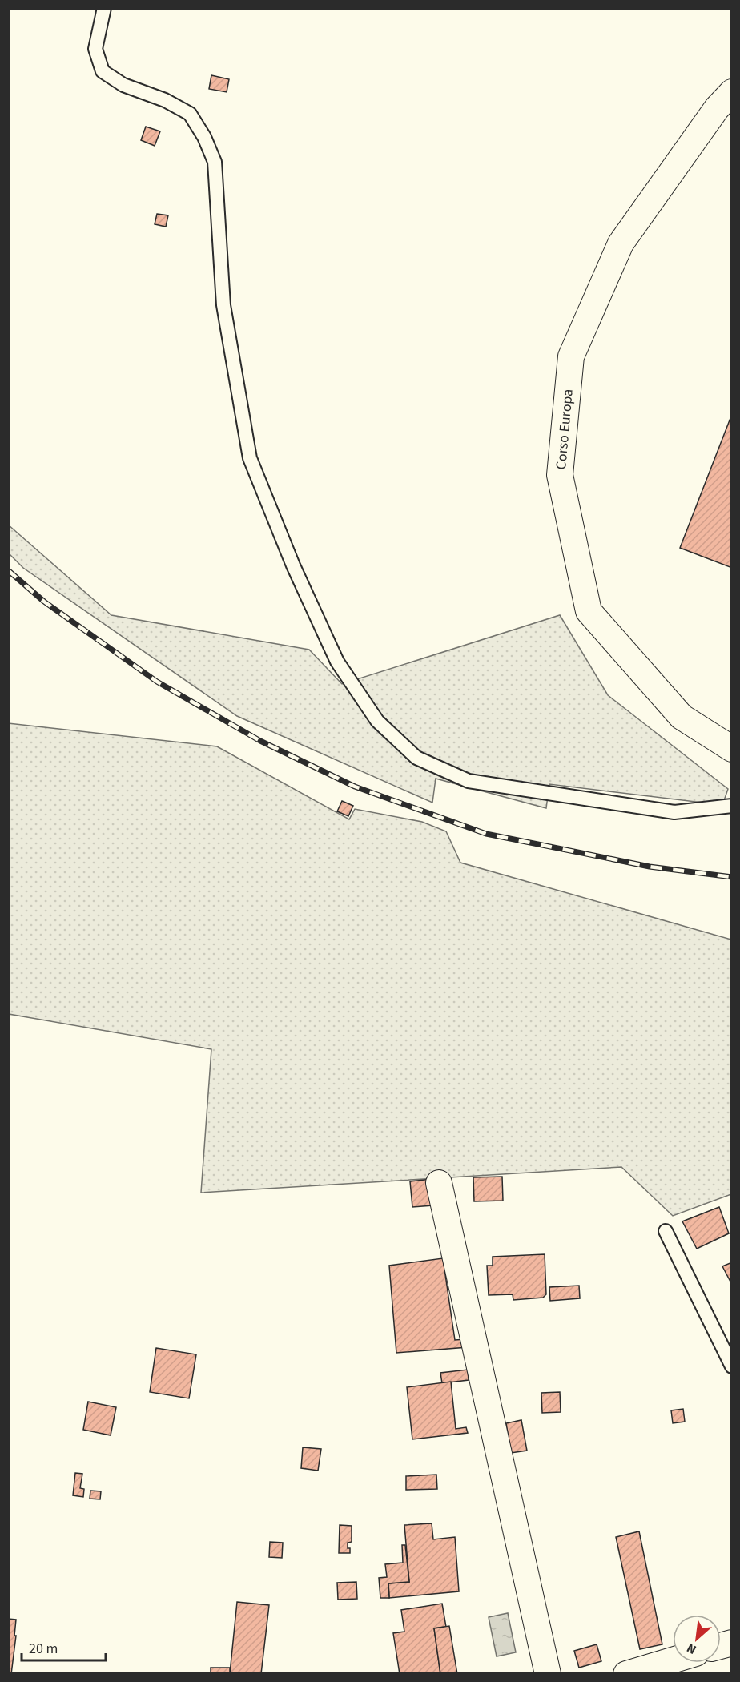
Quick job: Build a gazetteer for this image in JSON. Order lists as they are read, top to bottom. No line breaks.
{"streets":{"street":["Corso Europa"]},"scale_bar":"20 m","north":"bottom left"}
